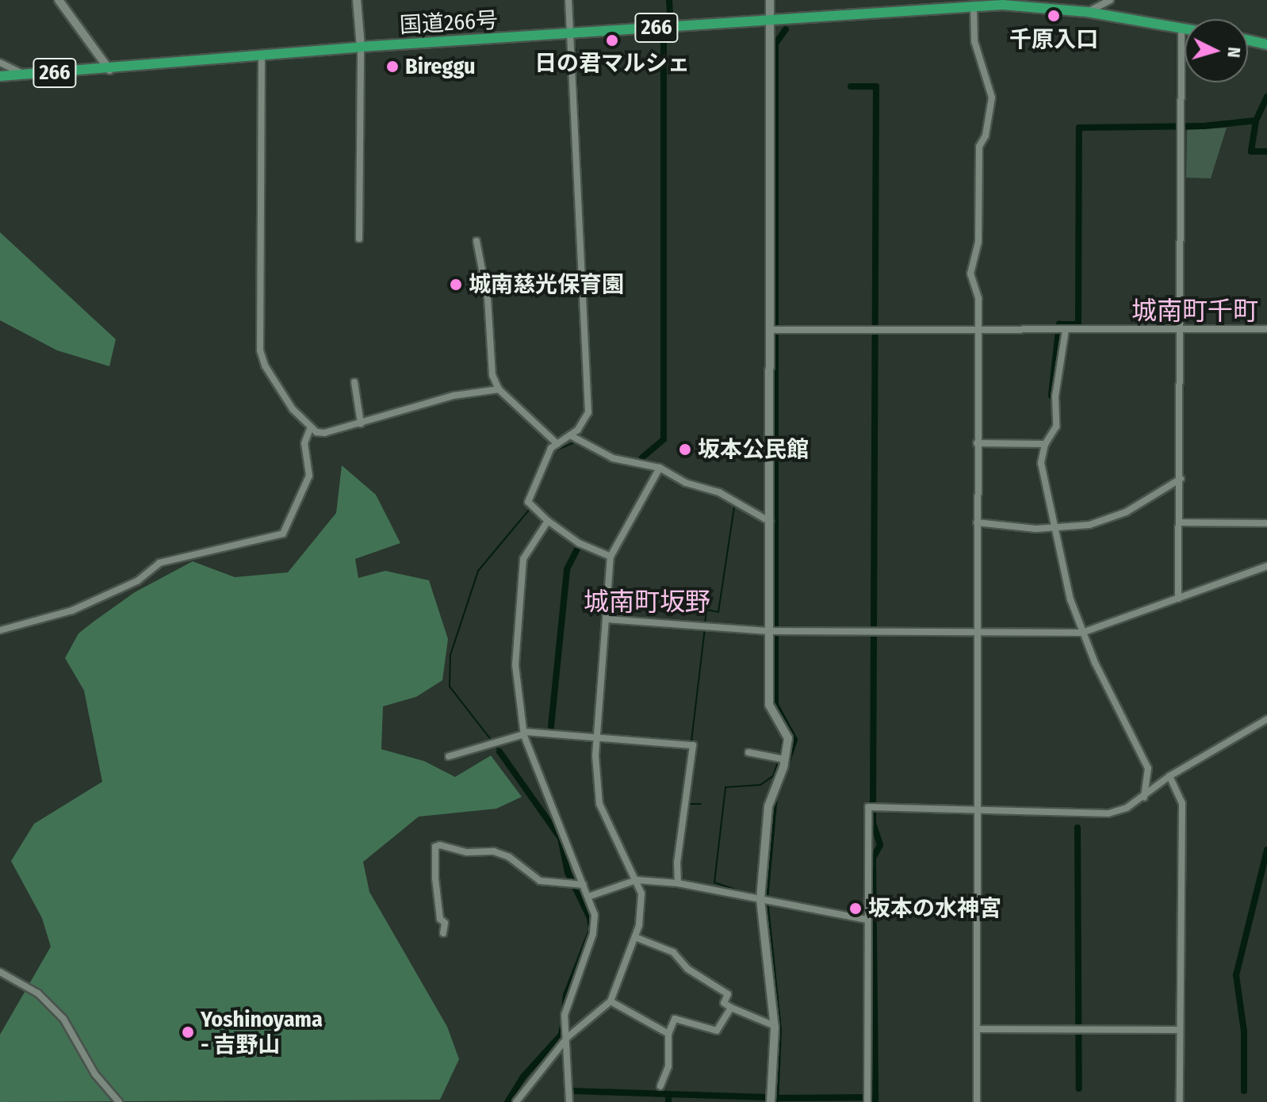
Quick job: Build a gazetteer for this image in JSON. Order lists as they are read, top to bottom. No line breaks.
{"streets":{"highway":["国道266号","266"]},"districts":["城南町千町","城南町坂野"],"places":["千原入口","日の君マルシェ","Bireggu","城南慈光保育園","坂本公民館","坂本の水神宮","Yoshinoyama - 吉野山"],"north":"right"}
